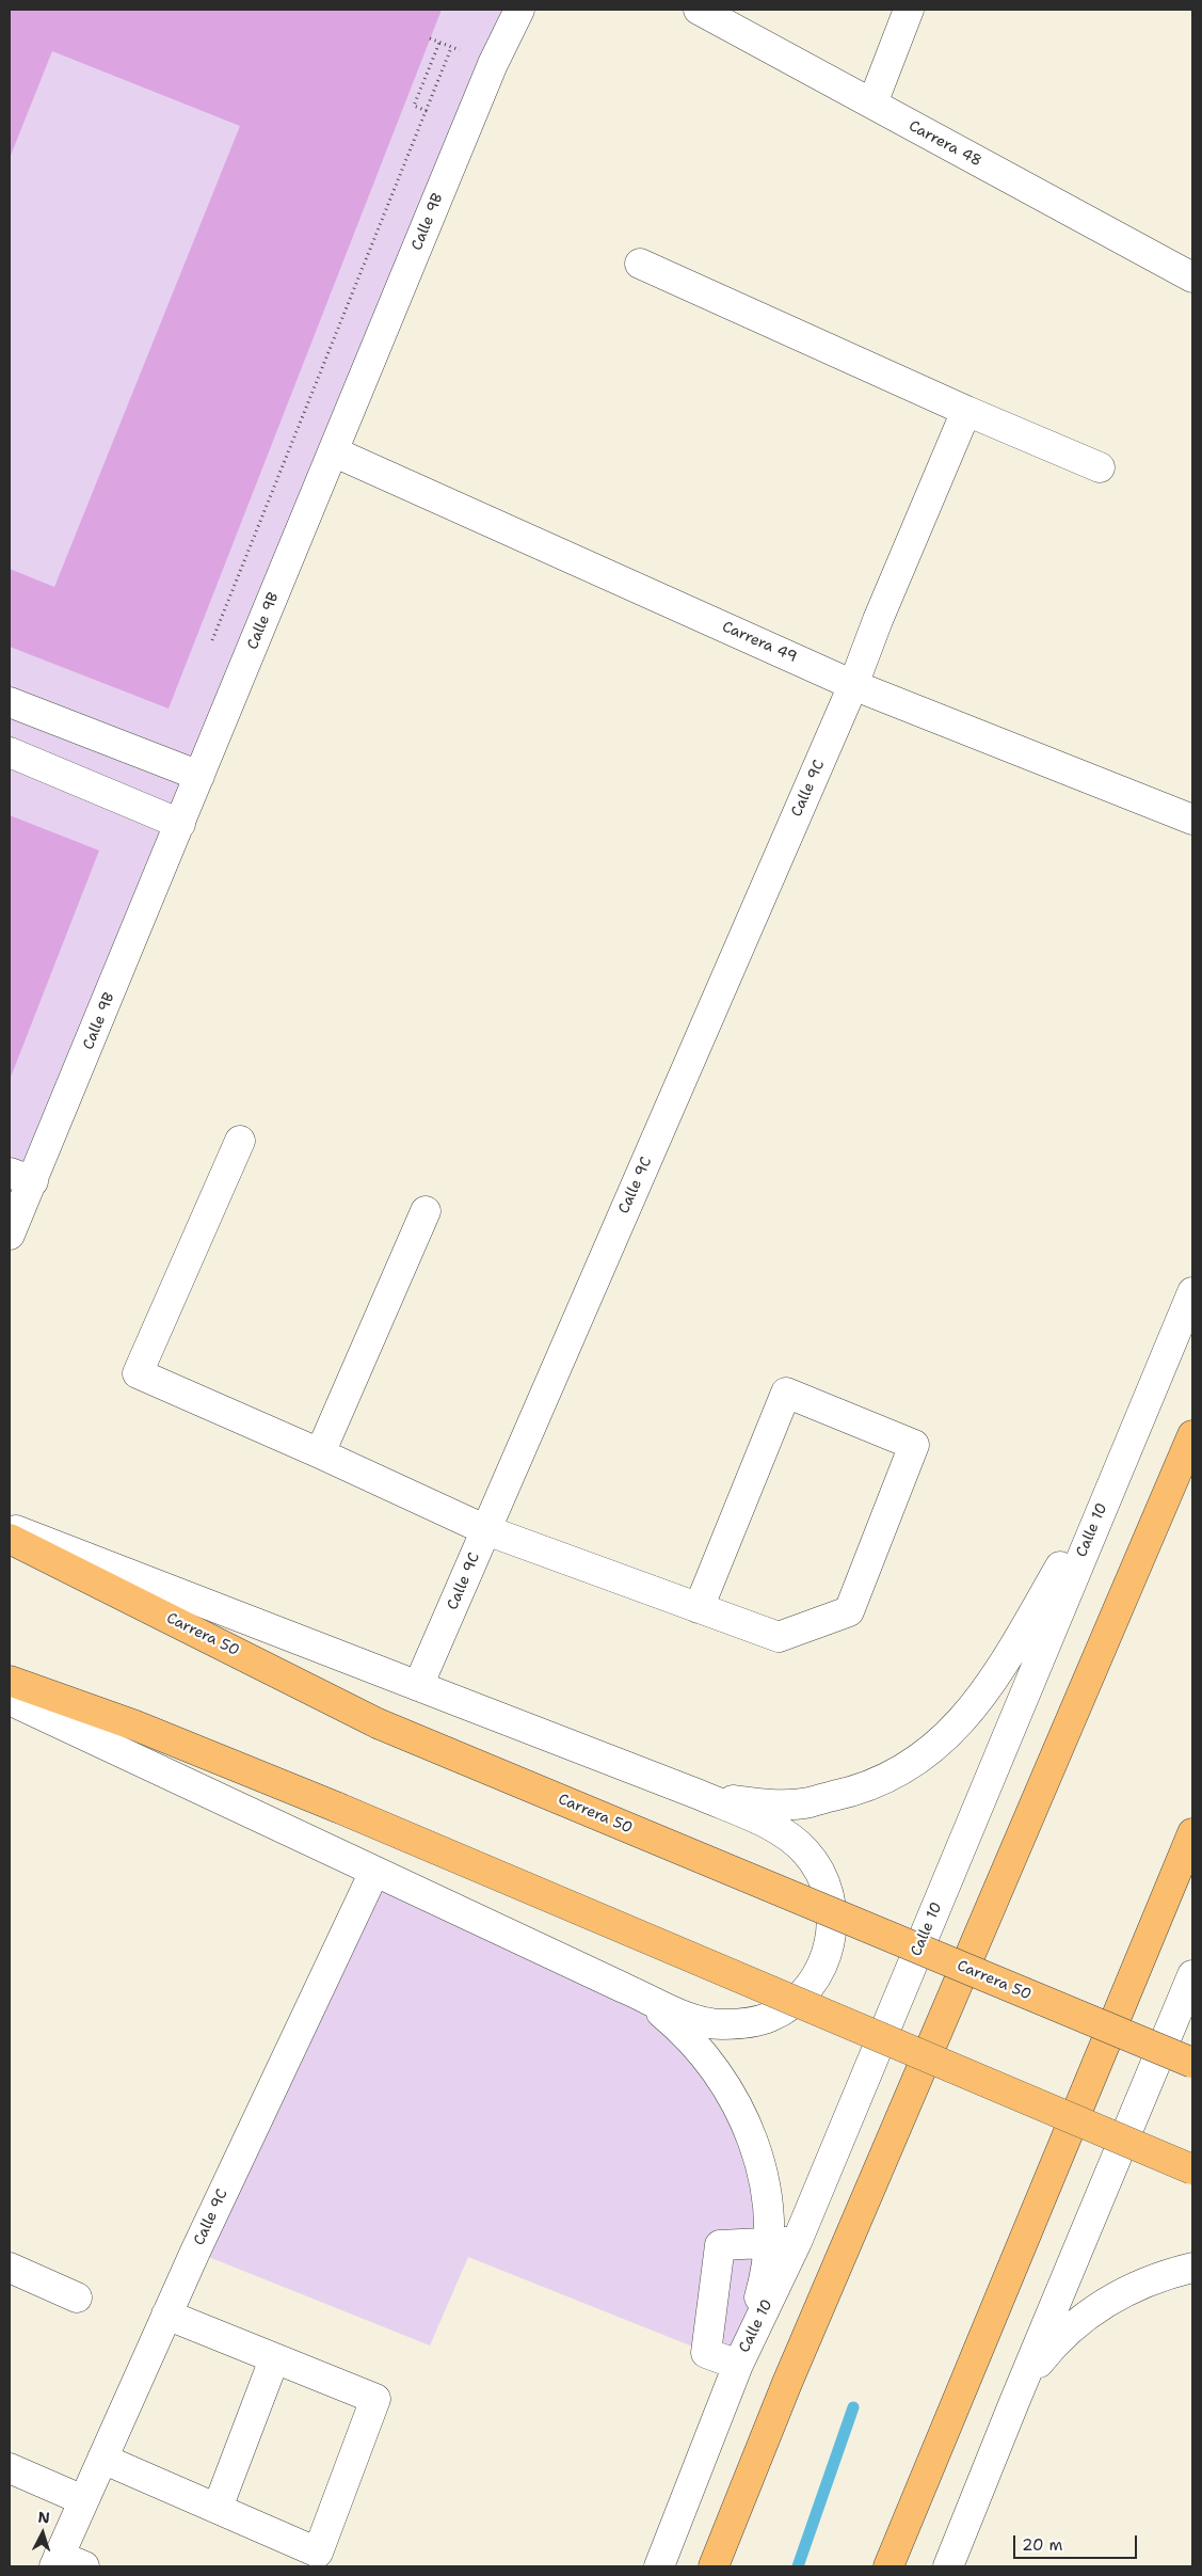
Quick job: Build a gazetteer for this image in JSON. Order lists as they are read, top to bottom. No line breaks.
{"streets":{"main road":["Carrera 50"],"street":["Carrera 48","Calle 9B","Carrera 49","Calle 9C","Calle 10"]},"crossings":[["Calle 9B","Carrera 49"],["Carrera 49","Calle 9C"],["Calle 9C","Carrera 50"]],"scale_bar":"20 m","north":"top"}
